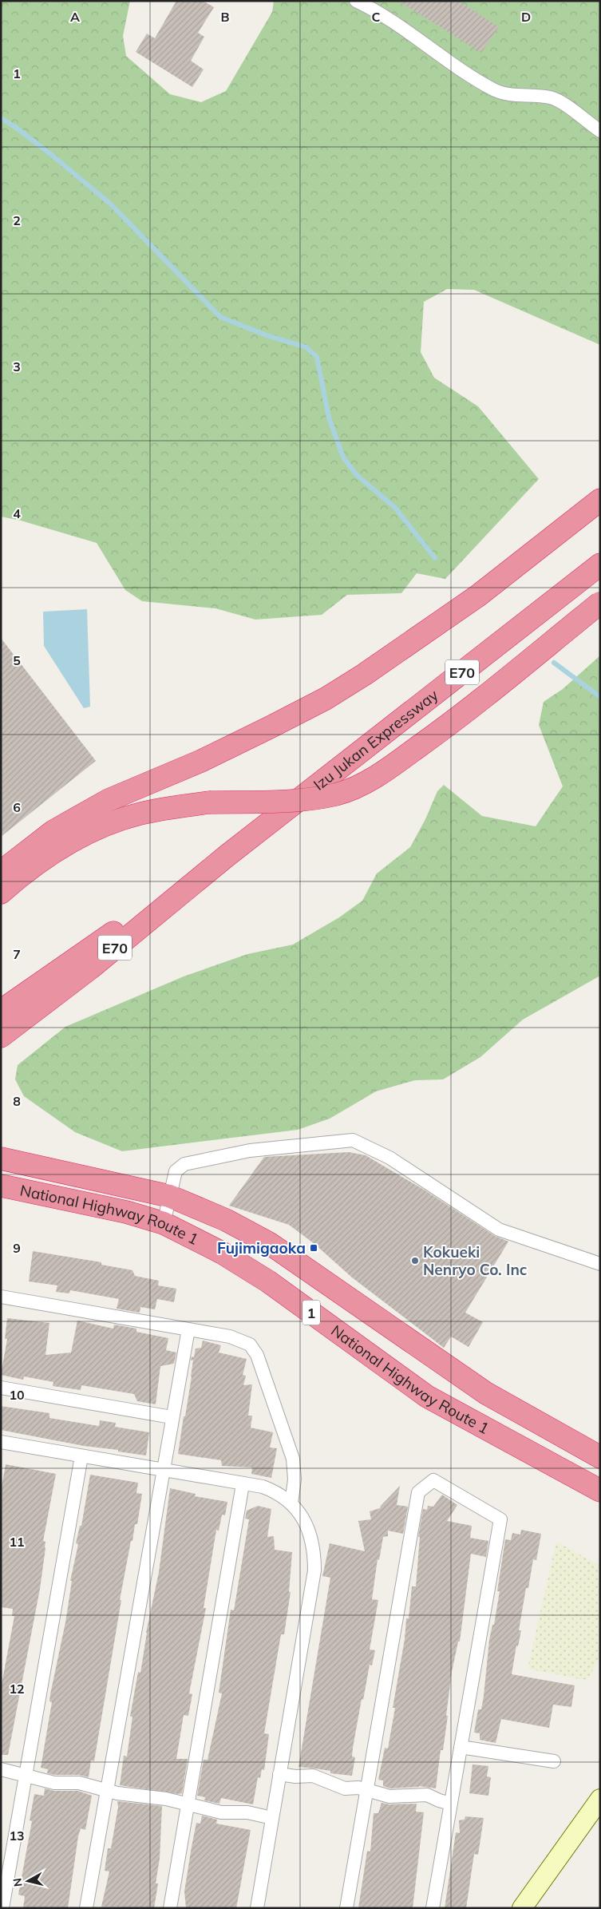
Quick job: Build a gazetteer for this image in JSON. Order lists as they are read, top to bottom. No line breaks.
{"streets":{"highway":["E70","Izu Jukan Expressway","National Highway Route 1","1"]},"places":{"transit":["Fujimigaoka"],"other":["Kokueki Nenryo Co. Inc"]},"north":"left","grid":{"columns":["A","B","C","D"],"rows":["1","2","3","4","5","6","7","8","9","10","11","12","13"]}}
